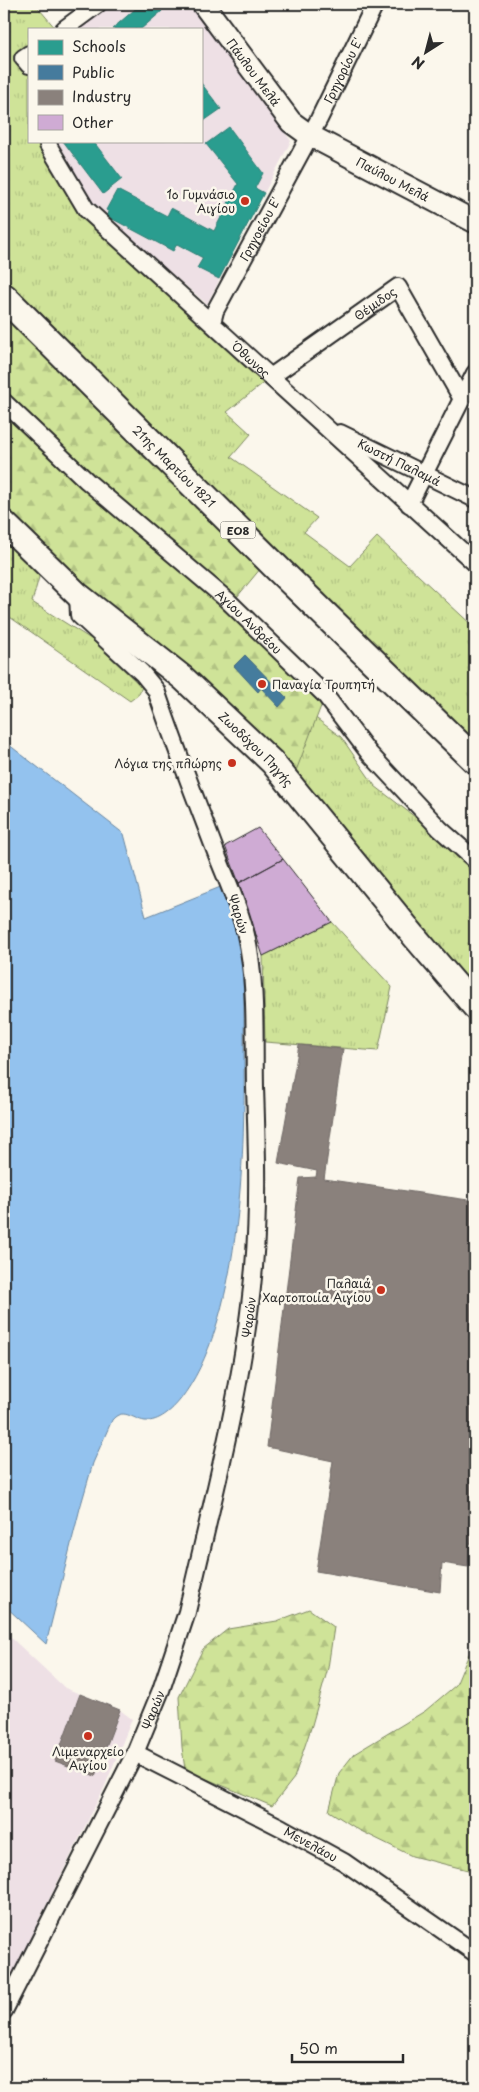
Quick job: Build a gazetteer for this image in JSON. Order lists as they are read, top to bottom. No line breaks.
{"streets":{"main road":["21ης Μαρτίου 1821","ΕΟ8","Ζωοδόχου Πηγής"],"street":["Γρηγορίου Ε'","Πάυλου Μελά","Παύλου Μελά","Γρηγοείου Ε'","Θέμιδος","Όθωνος","Κωστή Παλαμά","Αγίου Ανδρέου","Ψαρών","Μενελάου"]},"crossings":[["Γρηγορίου Ε'","Πάυλου Μελά"],["Γρηγορίου Ε'","Παύλου Μελά"],["Γρηγορίου Ε'","Γρηγοείου Ε'"],["Πάυλου Μελά","Παύλου Μελά"],["Πάυλου Μελά","Γρηγοείου Ε'"],["Παύλου Μελά","Γρηγοείου Ε'"],["Γρηγοείου Ε'","Όθωνος"],["Θέμιδος","Όθωνος"],["Όθωνος","Κωστή Παλαμά"],["Ζωοδόχου Πηγής","Ψαρών"],["Ψαρών","Μενελάου"]],"places":["1ο Γυμνάσιο Αιγίου","Παναγία Τρυπητή","Λόγια της πλώρης","Παλαιά Χαρτοποιία Αιγίου","Λιμεναρχείο Αιγίου"],"legend":["Schools","Public","Industry","Other"],"scale_bar":"50 m","north":"bottom left"}
